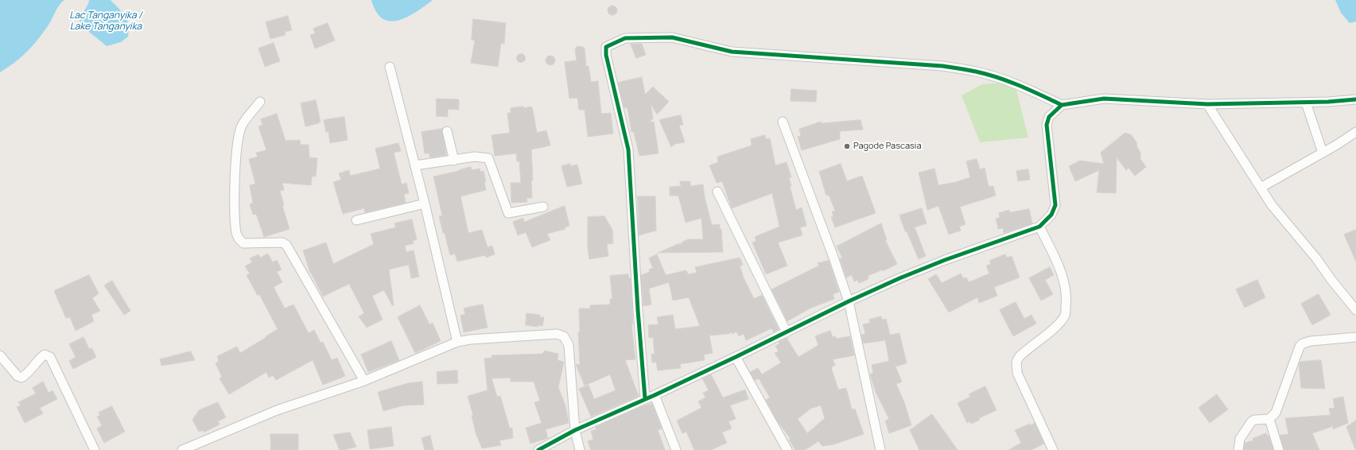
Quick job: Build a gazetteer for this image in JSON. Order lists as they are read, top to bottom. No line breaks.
{"water":["Lac Tanganyika / Lake Tanganyika"],"places":["Pagode Pascasia"]}
